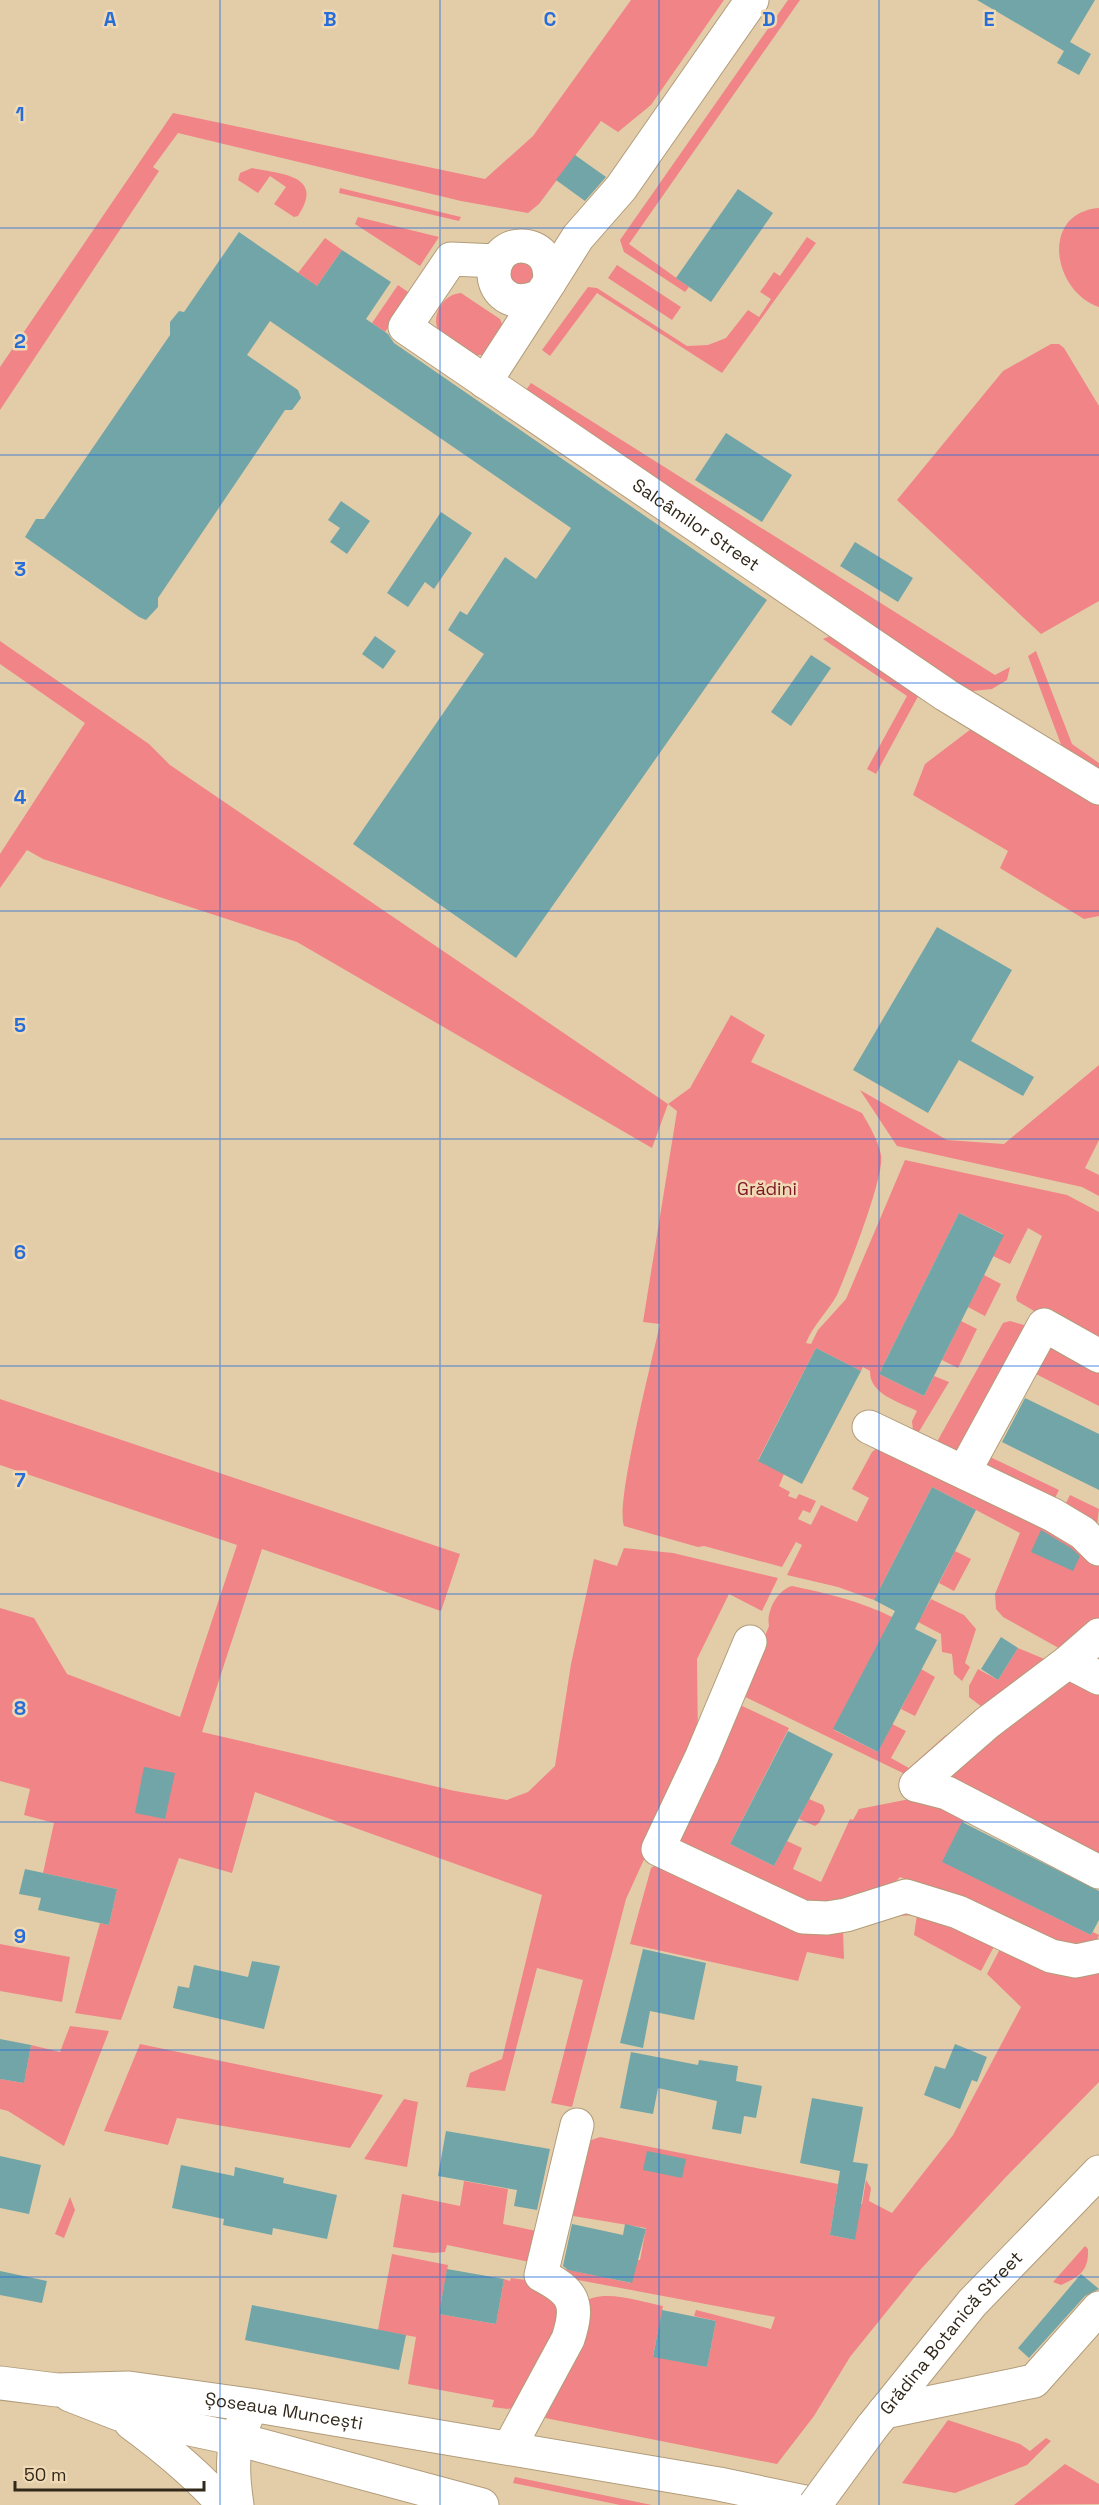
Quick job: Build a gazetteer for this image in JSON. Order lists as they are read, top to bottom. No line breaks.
{"streets":{"main road":["Salcâmilor Street","Grădina Botanică Street","Șoseaua Muncești"]},"crossings":[["Grădina Botanică Street","Șoseaua Muncești"]],"parks":["Grădini"],"scale_bar":"50 m","grid":{"columns":["A","B","C","D","E"],"rows":["1","2","3","4","5","6","7","8","9"]}}
